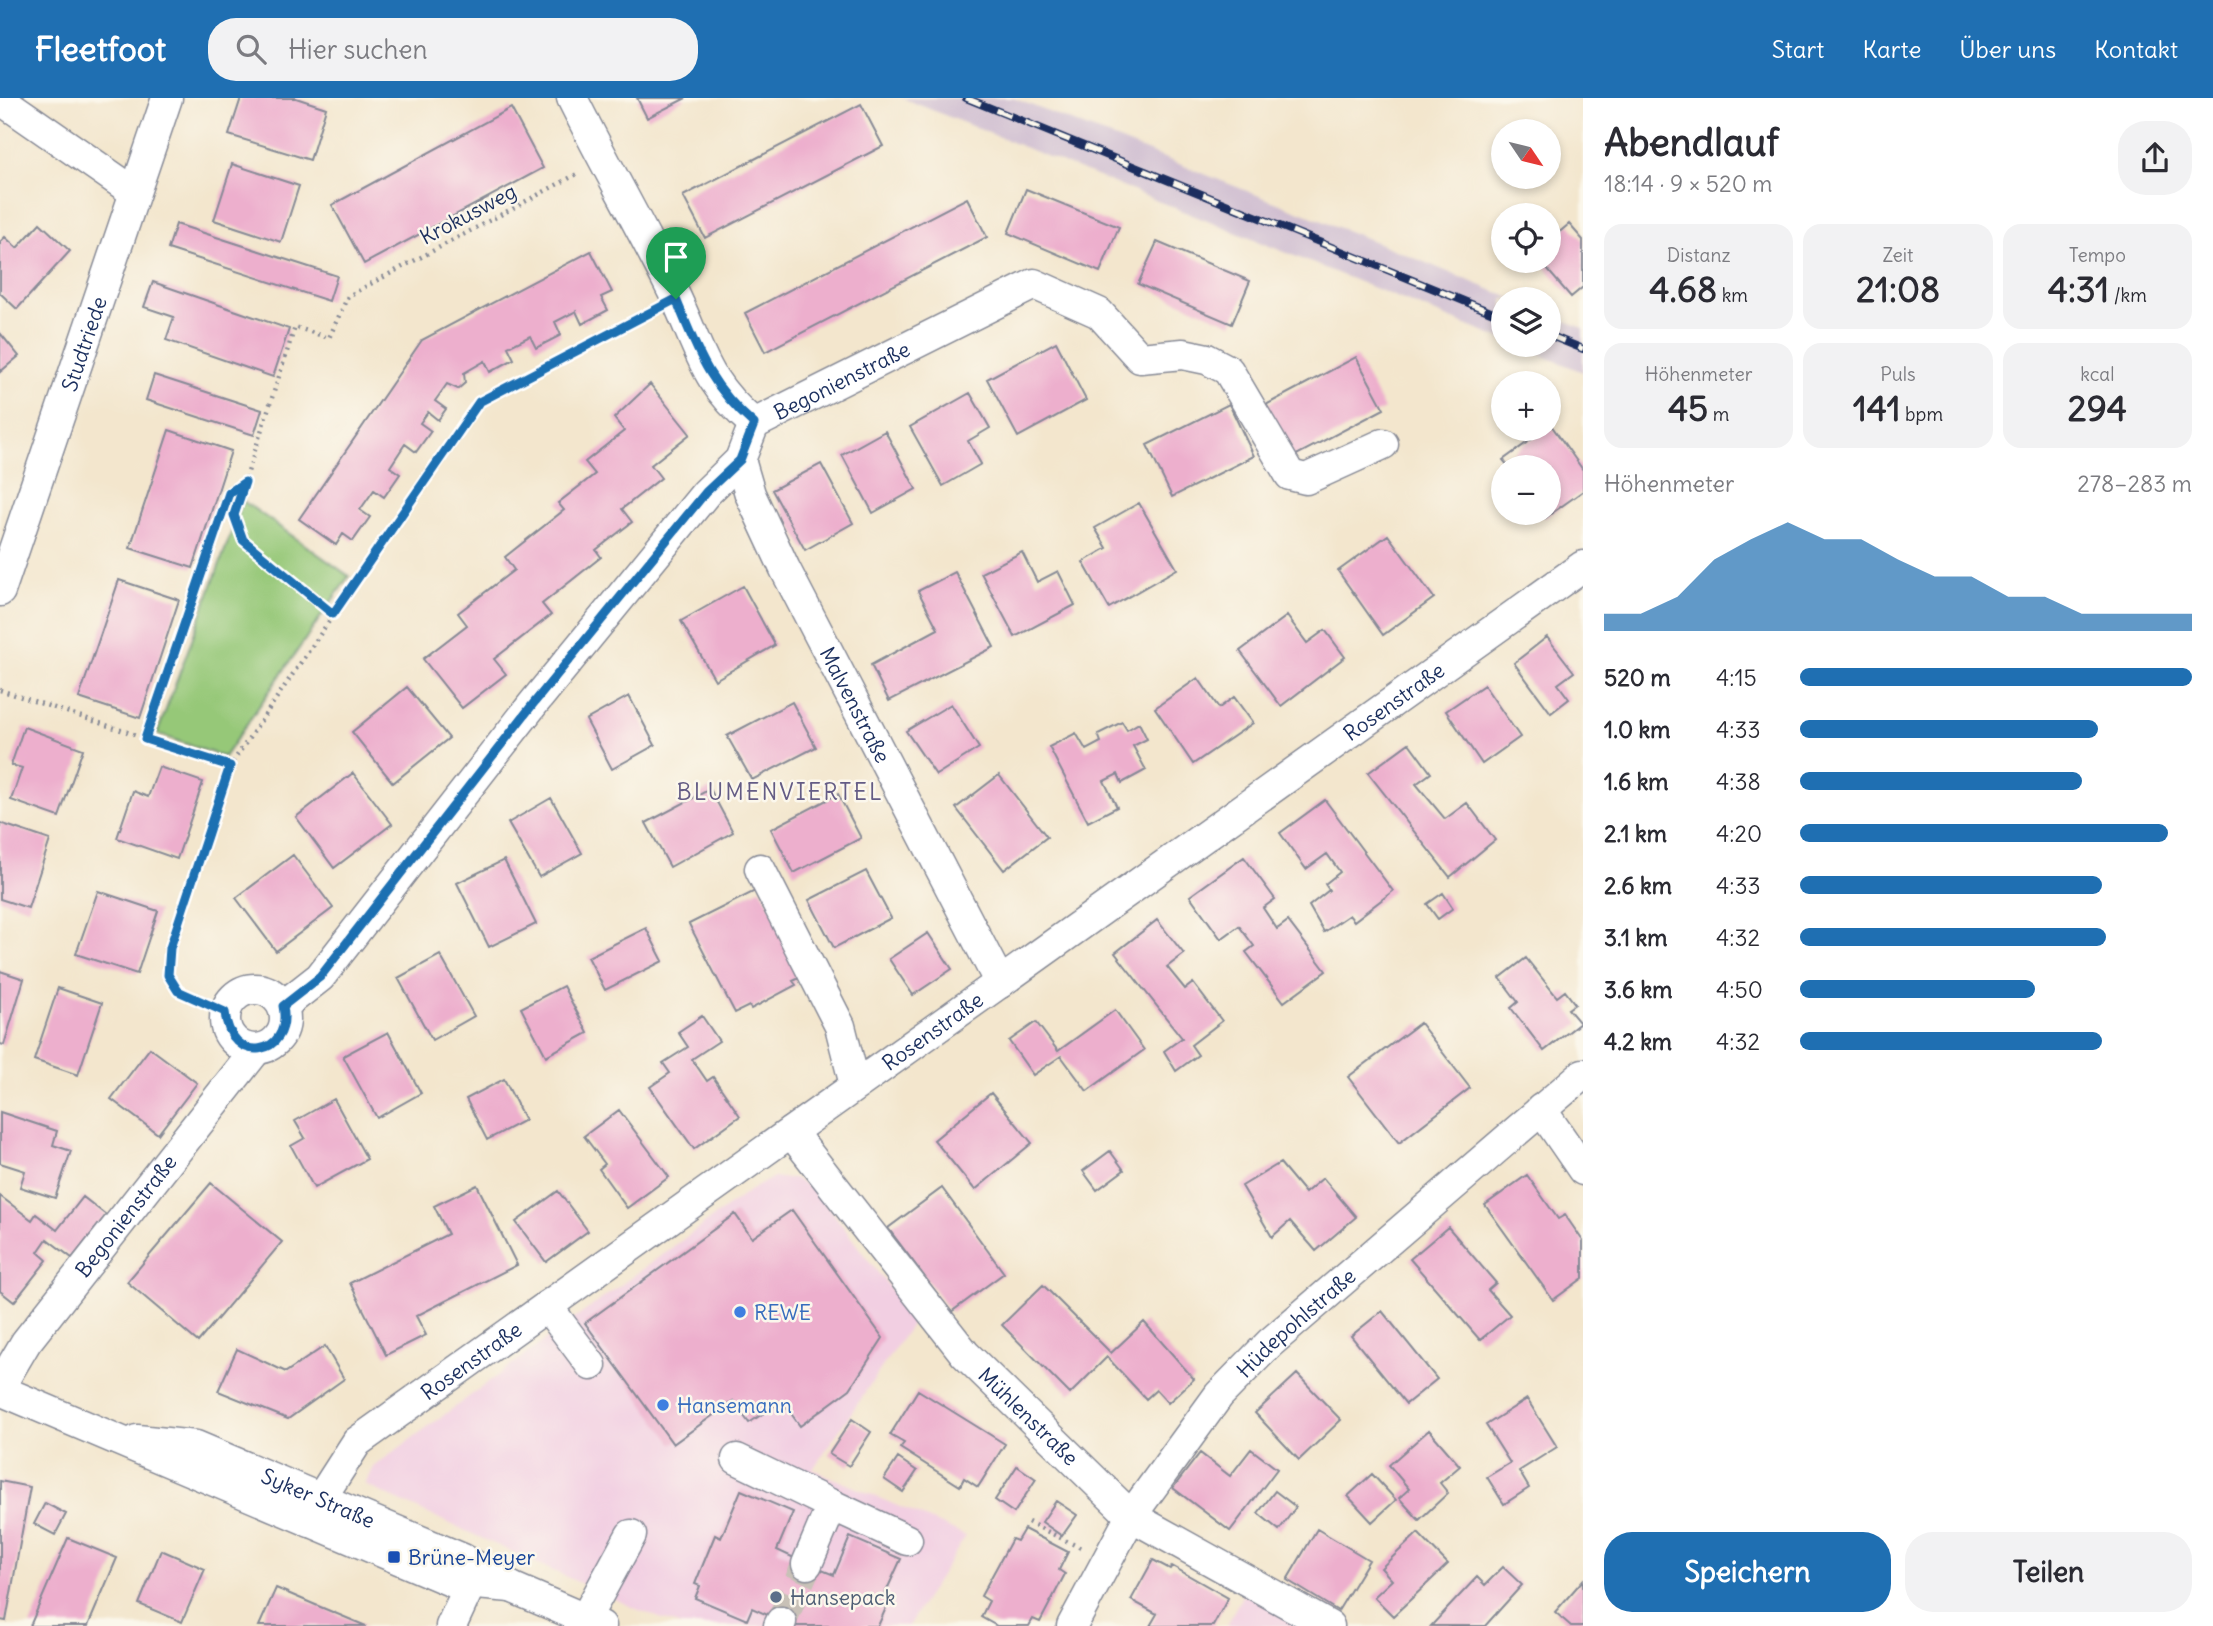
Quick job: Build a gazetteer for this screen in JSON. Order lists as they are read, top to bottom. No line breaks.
{"streets":{"street":["Studtriede","Begonienstraße","Rosenstraße","Malvenstraße","Hüdepohlstraße","Mühlenstraße","Syker Straße"],"path":["Krokusweg"]},"crossings":[["Begonienstraße","Malvenstraße"],["Begonienstraße","Syker Straße"],["Rosenstraße","Malvenstraße"],["Rosenstraße","Mühlenstraße"],["Rosenstraße","Syker Straße"],["Hüdepohlstraße","Mühlenstraße"]],"districts":["BLUMENVIERTEL"],"places":{"other":["REWE","Hansemann","Hansepack"],"transit":["Brüne-Meyer"]},"north":"bottom right","page":{"header":"Fleetfoot","search":"Hier suchen","nav":["Start","Karte","Über uns","Kontakt"],"heading":["Abendlauf","18:14 · 9 × 520 m"],"map_buttons":["+","−"],"stats":[["Distanz","4.68 km"],["Zeit","21:08"],["Tempo","4:31 /km"],["Höhenmeter","45 m"],["Puls","141 bpm"],["kcal","294"]],"chart":["Höhenmeter","278–283 m"],"list":[{"name":"520 m","note":"4:15"},{"name":"1.0 km","note":"4:33"},{"name":"1.6 km","note":"4:38"},{"name":"2.1 km","note":"4:20"},{"name":"2.6 km","note":"4:33"},{"name":"3.1 km","note":"4:32"},{"name":"3.6 km","note":"4:50"},{"name":"4.2 km","note":"4:32"}],"buttons":["Speichern","Teilen"]}}
